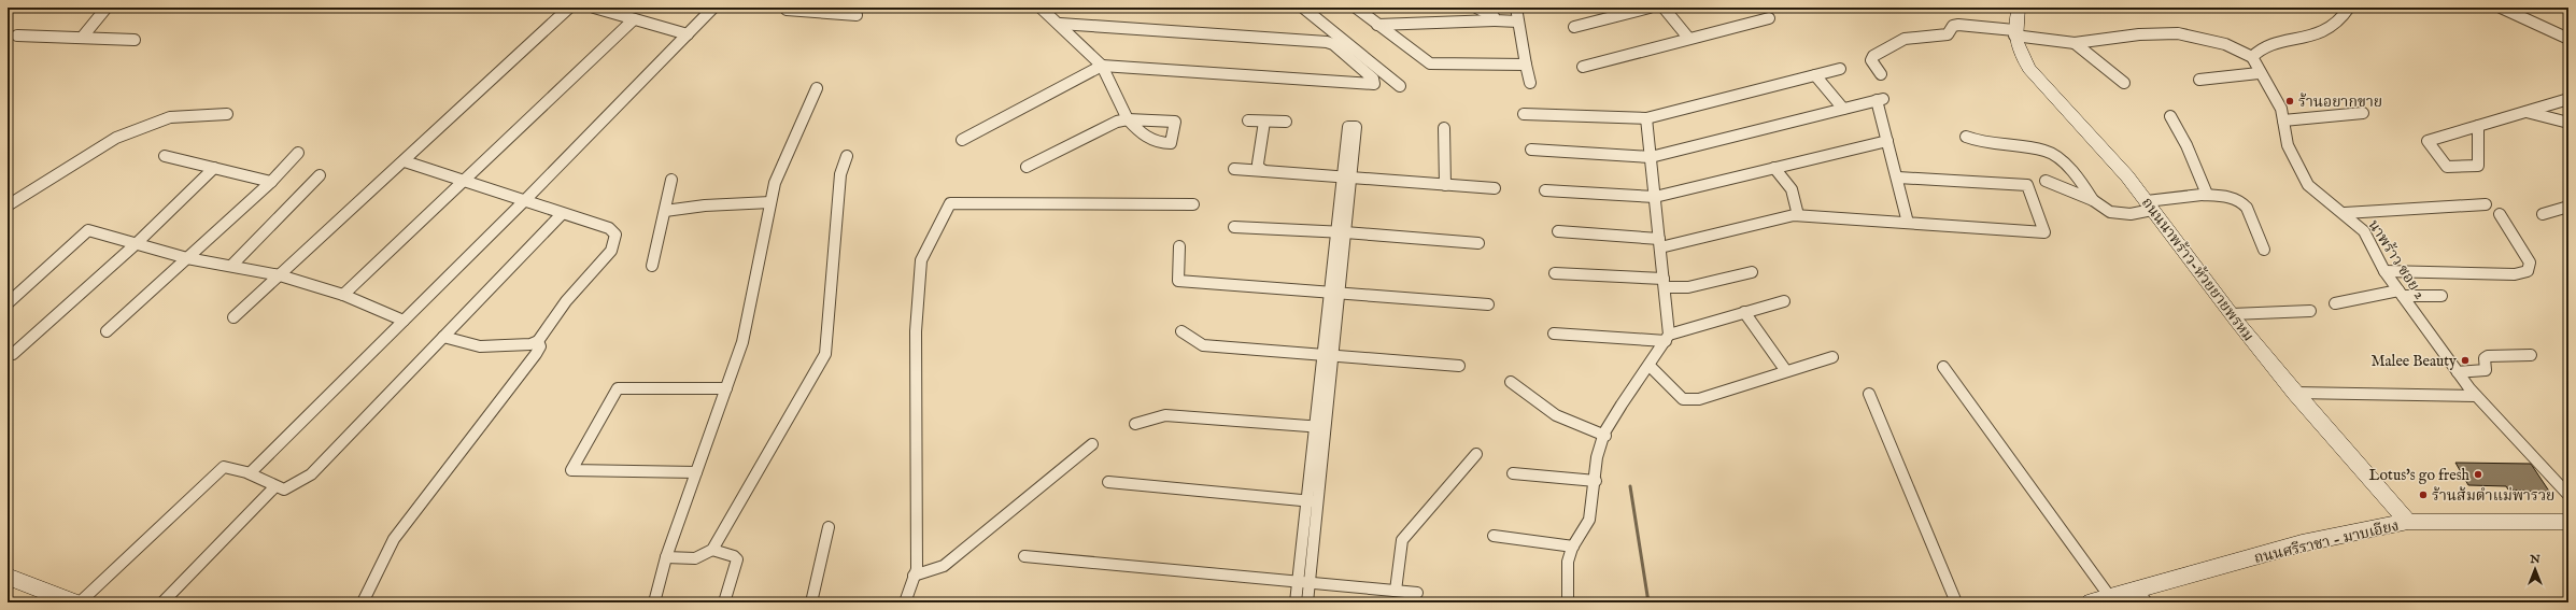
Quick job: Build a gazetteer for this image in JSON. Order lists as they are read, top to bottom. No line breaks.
{"streets":{"street":["นาพร้าว ซอย 2","ถนนนาพร้าว-ห้วยยายพรหม","ถนนศรีราชา - มาบเอียง"]},"crossings":[["ถนนนาพร้าว-ห้วยยายพรหม","ถนนศรีราชา - มาบเอียง"]],"places":["ร้านอยากขาย","Malee Beauty","Lotus's go fresh","ร้านส้มตำแม่พารวย"],"north":"top"}
